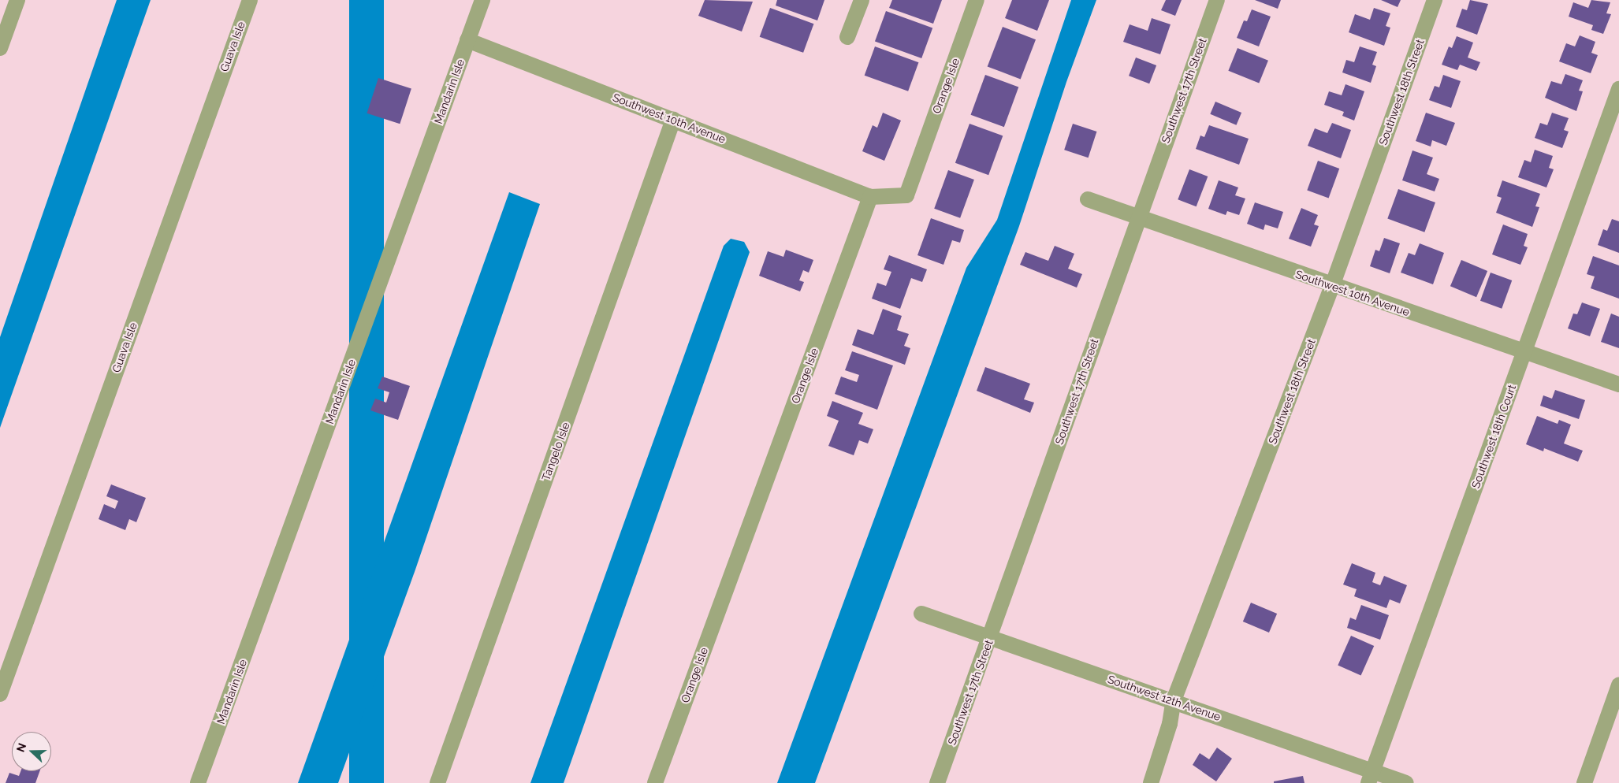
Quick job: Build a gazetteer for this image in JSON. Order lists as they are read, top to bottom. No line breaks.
{"streets":{"street":["Guava Isle","Orange Isle","Southwest 17th Street","Mandarin Isle","Southwest 18th Street","Southwest 10th Avenue","Southwest 18th Court","Tangelo Isle","Southwest 12th Avenue"]},"crossings":[["Orange Isle","Southwest 10th Avenue"],["Southwest 17th Street","Southwest 10th Avenue"],["Southwest 17th Street","Southwest 12th Avenue"],["Mandarin Isle","Southwest 10th Avenue"],["Southwest 18th Street","Southwest 10th Avenue"],["Southwest 18th Street","Southwest 12th Avenue"],["Southwest 10th Avenue","Southwest 18th Court"],["Southwest 10th Avenue","Tangelo Isle"],["Southwest 18th Court","Southwest 12th Avenue"]],"north":"left"}
